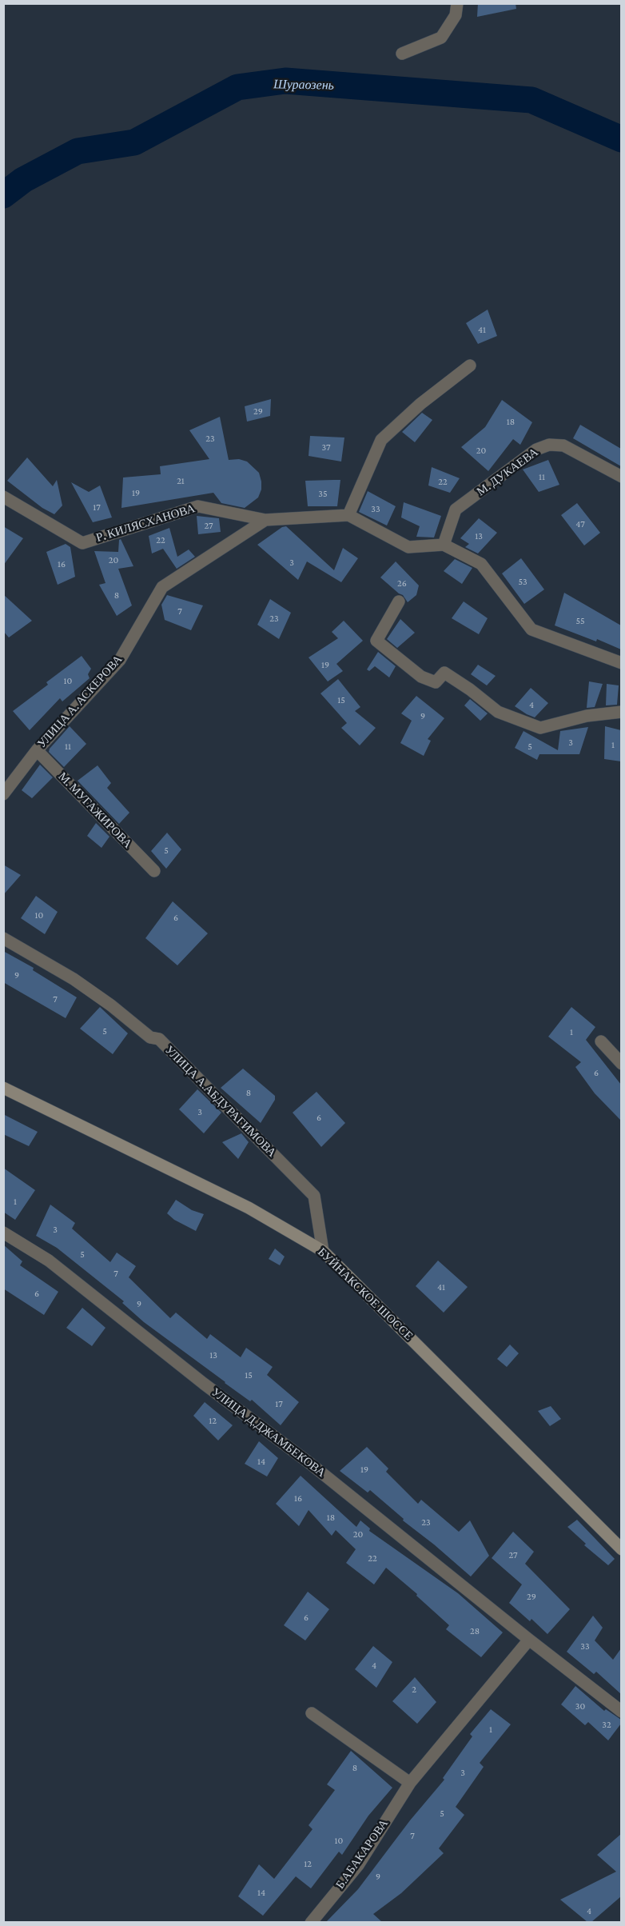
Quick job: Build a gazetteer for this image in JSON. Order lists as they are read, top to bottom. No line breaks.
{"streets":{"main road":["БУЙНАКСКОЕ ШОССЕ"],"street":["М. ДУКАЕВА","Р. КИЛЯСХАНОВА","УЛИЦА А. АСКЕРОВА","М. МУГАЖИРОВА","УЛИЦА А.АБДУРАГИМОВА","УЛИЦА Д.ДЖАМБЕКОВА","Б.АБАКАРОВА"]},"crossings":[["Р. КИЛЯСХАНОВА","УЛИЦА А. АСКЕРОВА"],["УЛИЦА А. АСКЕРОВА","М. МУГАЖИРОВА"],["УЛИЦА А.АБДУРАГИМОВА","БУЙНАКСКОЕ ШОССЕ"],["УЛИЦА Д.ДЖАМБЕКОВА","Б.АБАКАРОВА"]],"water":["Шураозень"],"house_numbers":["41","29","18","23","37","20","11","21","22","19","35","17","33","47","27","13","22","20","3","16","53","26","8","7","23","55","19","10","15","4","9","3","1","11","5","5","10","6","9","7","5","1","6","8","3","6","1","3","5","7","41","6","9","13","15","17","12","14","19","16","18","23","20","27","22","29","6","28","33","4","2","30","32","1","8","3","5","7","10","12","9","14","4"]}
